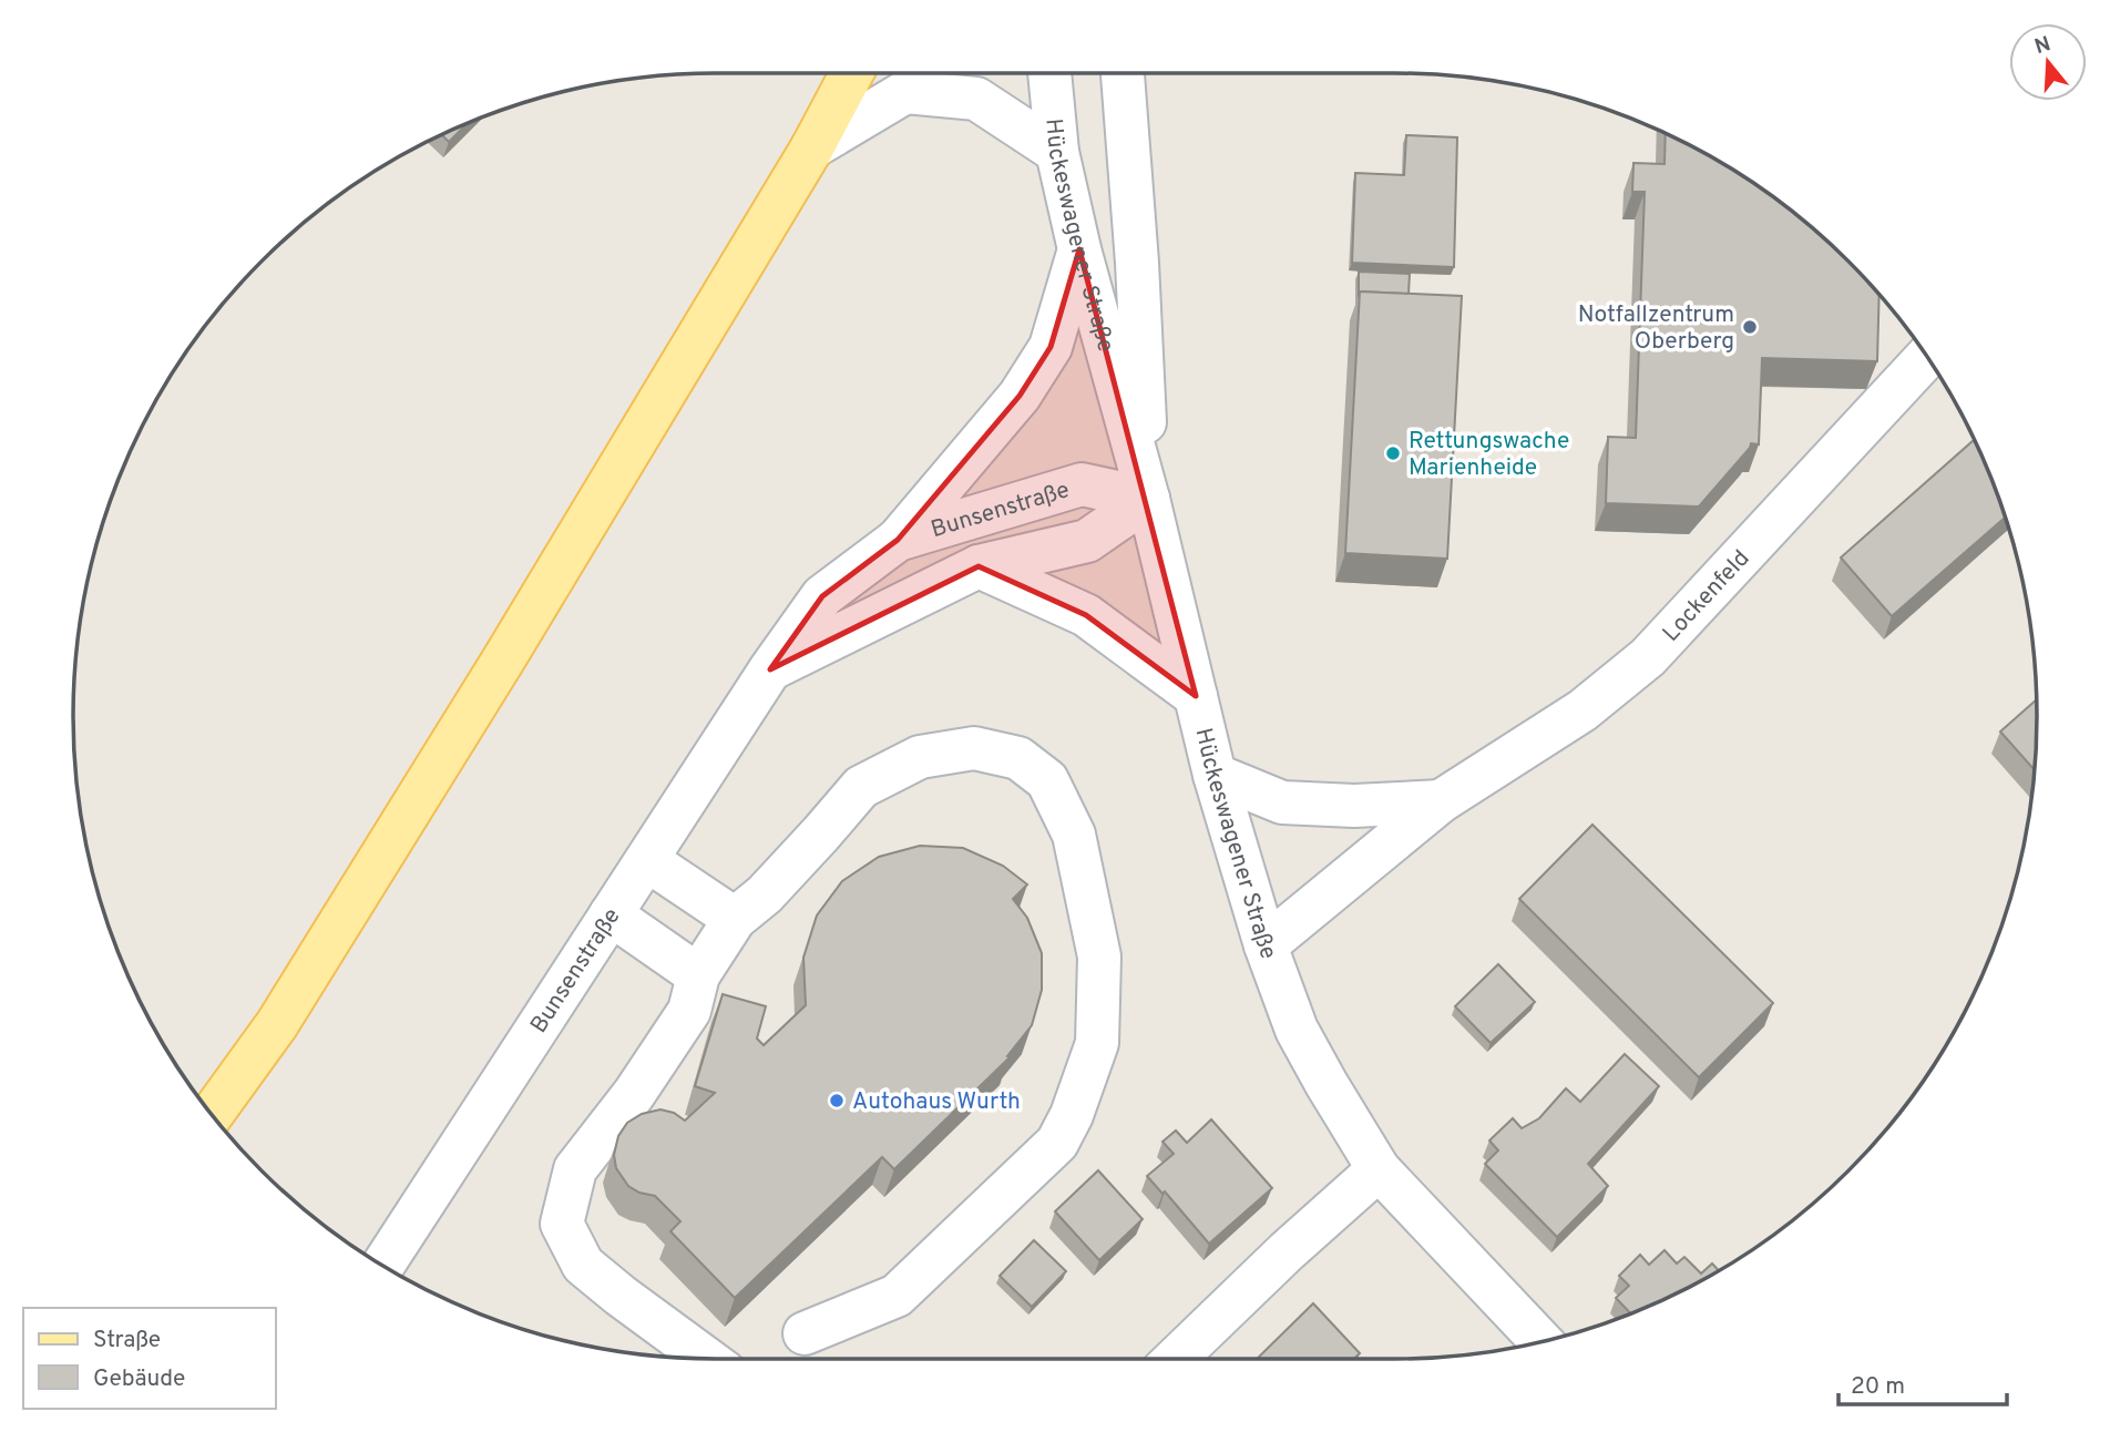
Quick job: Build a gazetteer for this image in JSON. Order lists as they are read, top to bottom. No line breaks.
{"streets":{"street":["Hückeswagener Straße","Bunsenstraße","Lockenfeld"]},"crossings":[["Hückeswagener Straße","Bunsenstraße"],["Hückeswagener Straße","Lockenfeld"]],"places":["Notfallzentrum Oberberg","Rettungswache Marienheide","Autohaus Wurth"],"legend":["Straße","Gebäude"],"scale_bar":"20 m","north":"top"}
